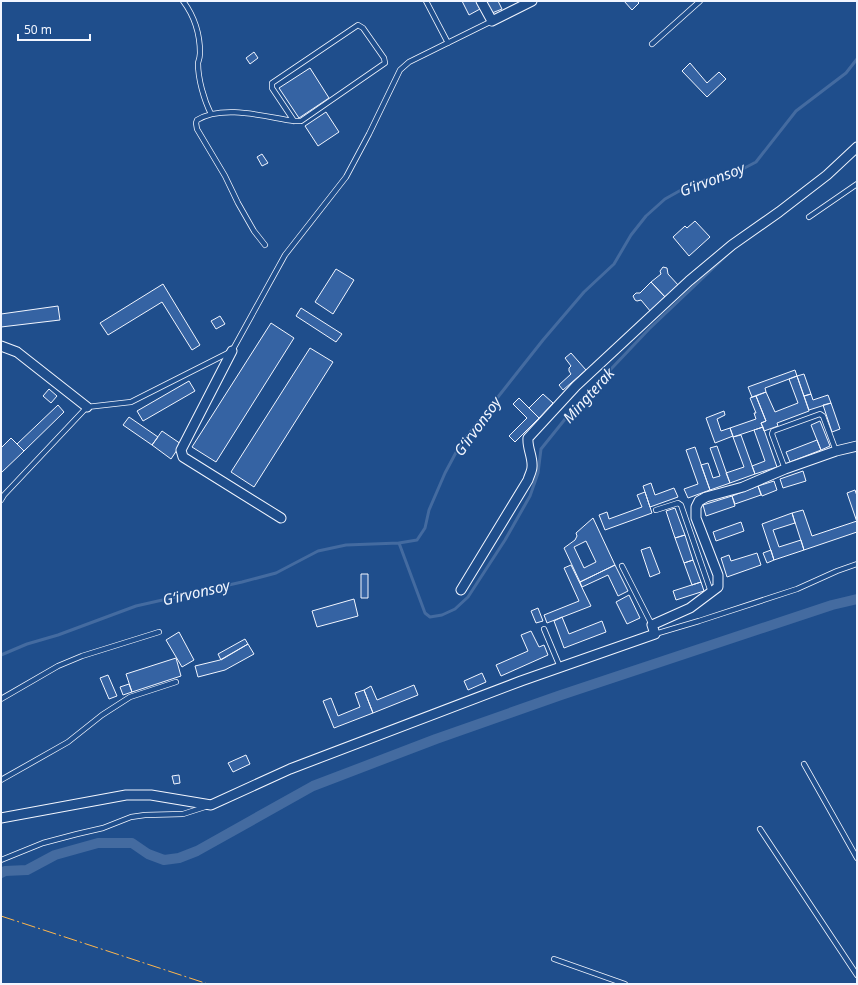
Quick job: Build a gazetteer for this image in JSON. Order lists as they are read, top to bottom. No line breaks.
{"water":["G‘irvonsoy","Mingterak"],"scale_bar":"50 m"}
